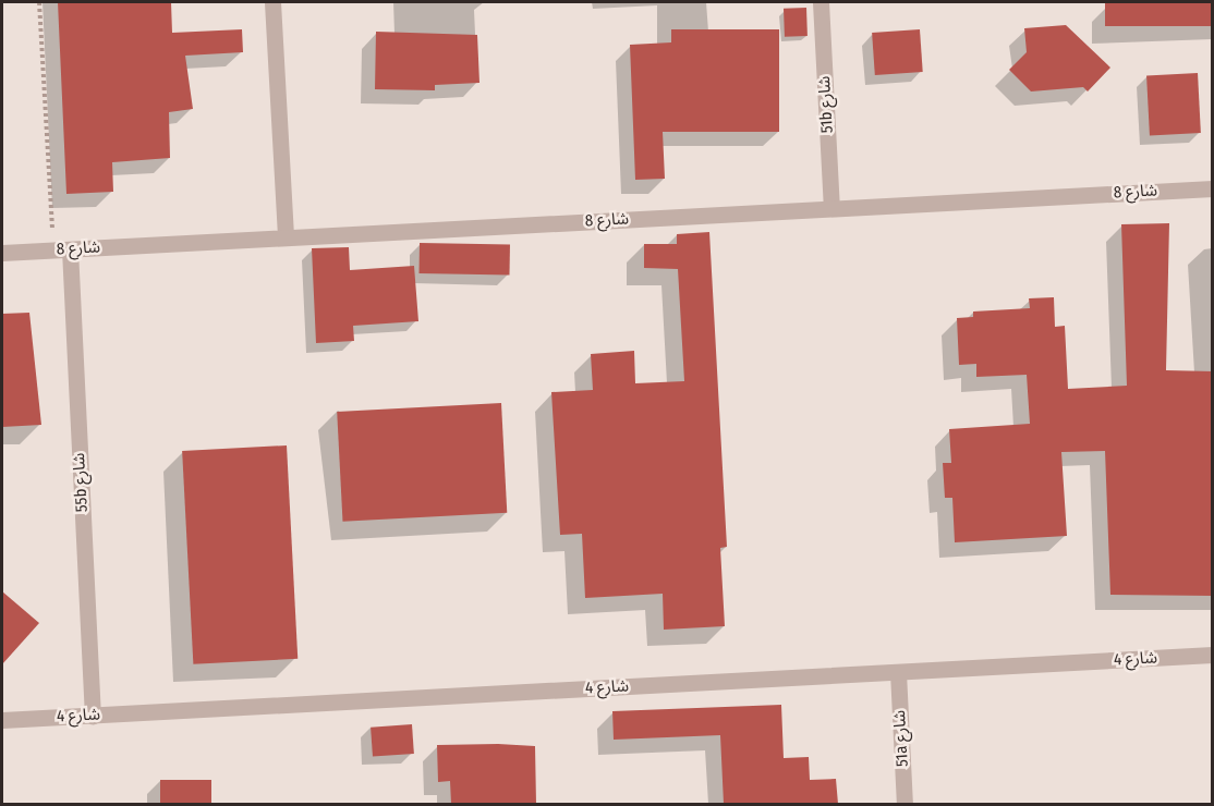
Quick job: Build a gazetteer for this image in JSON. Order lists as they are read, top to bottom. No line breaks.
{"streets":{"street":["51b شارع","شارع 8","55b شارع","شارع 4","51a شارع"]},"crossings":[["51b شارع","شارع 8"],["شارع 8","55b شارع"],["55b شارع","شارع 4"],["شارع 4","51a شارع"]]}
